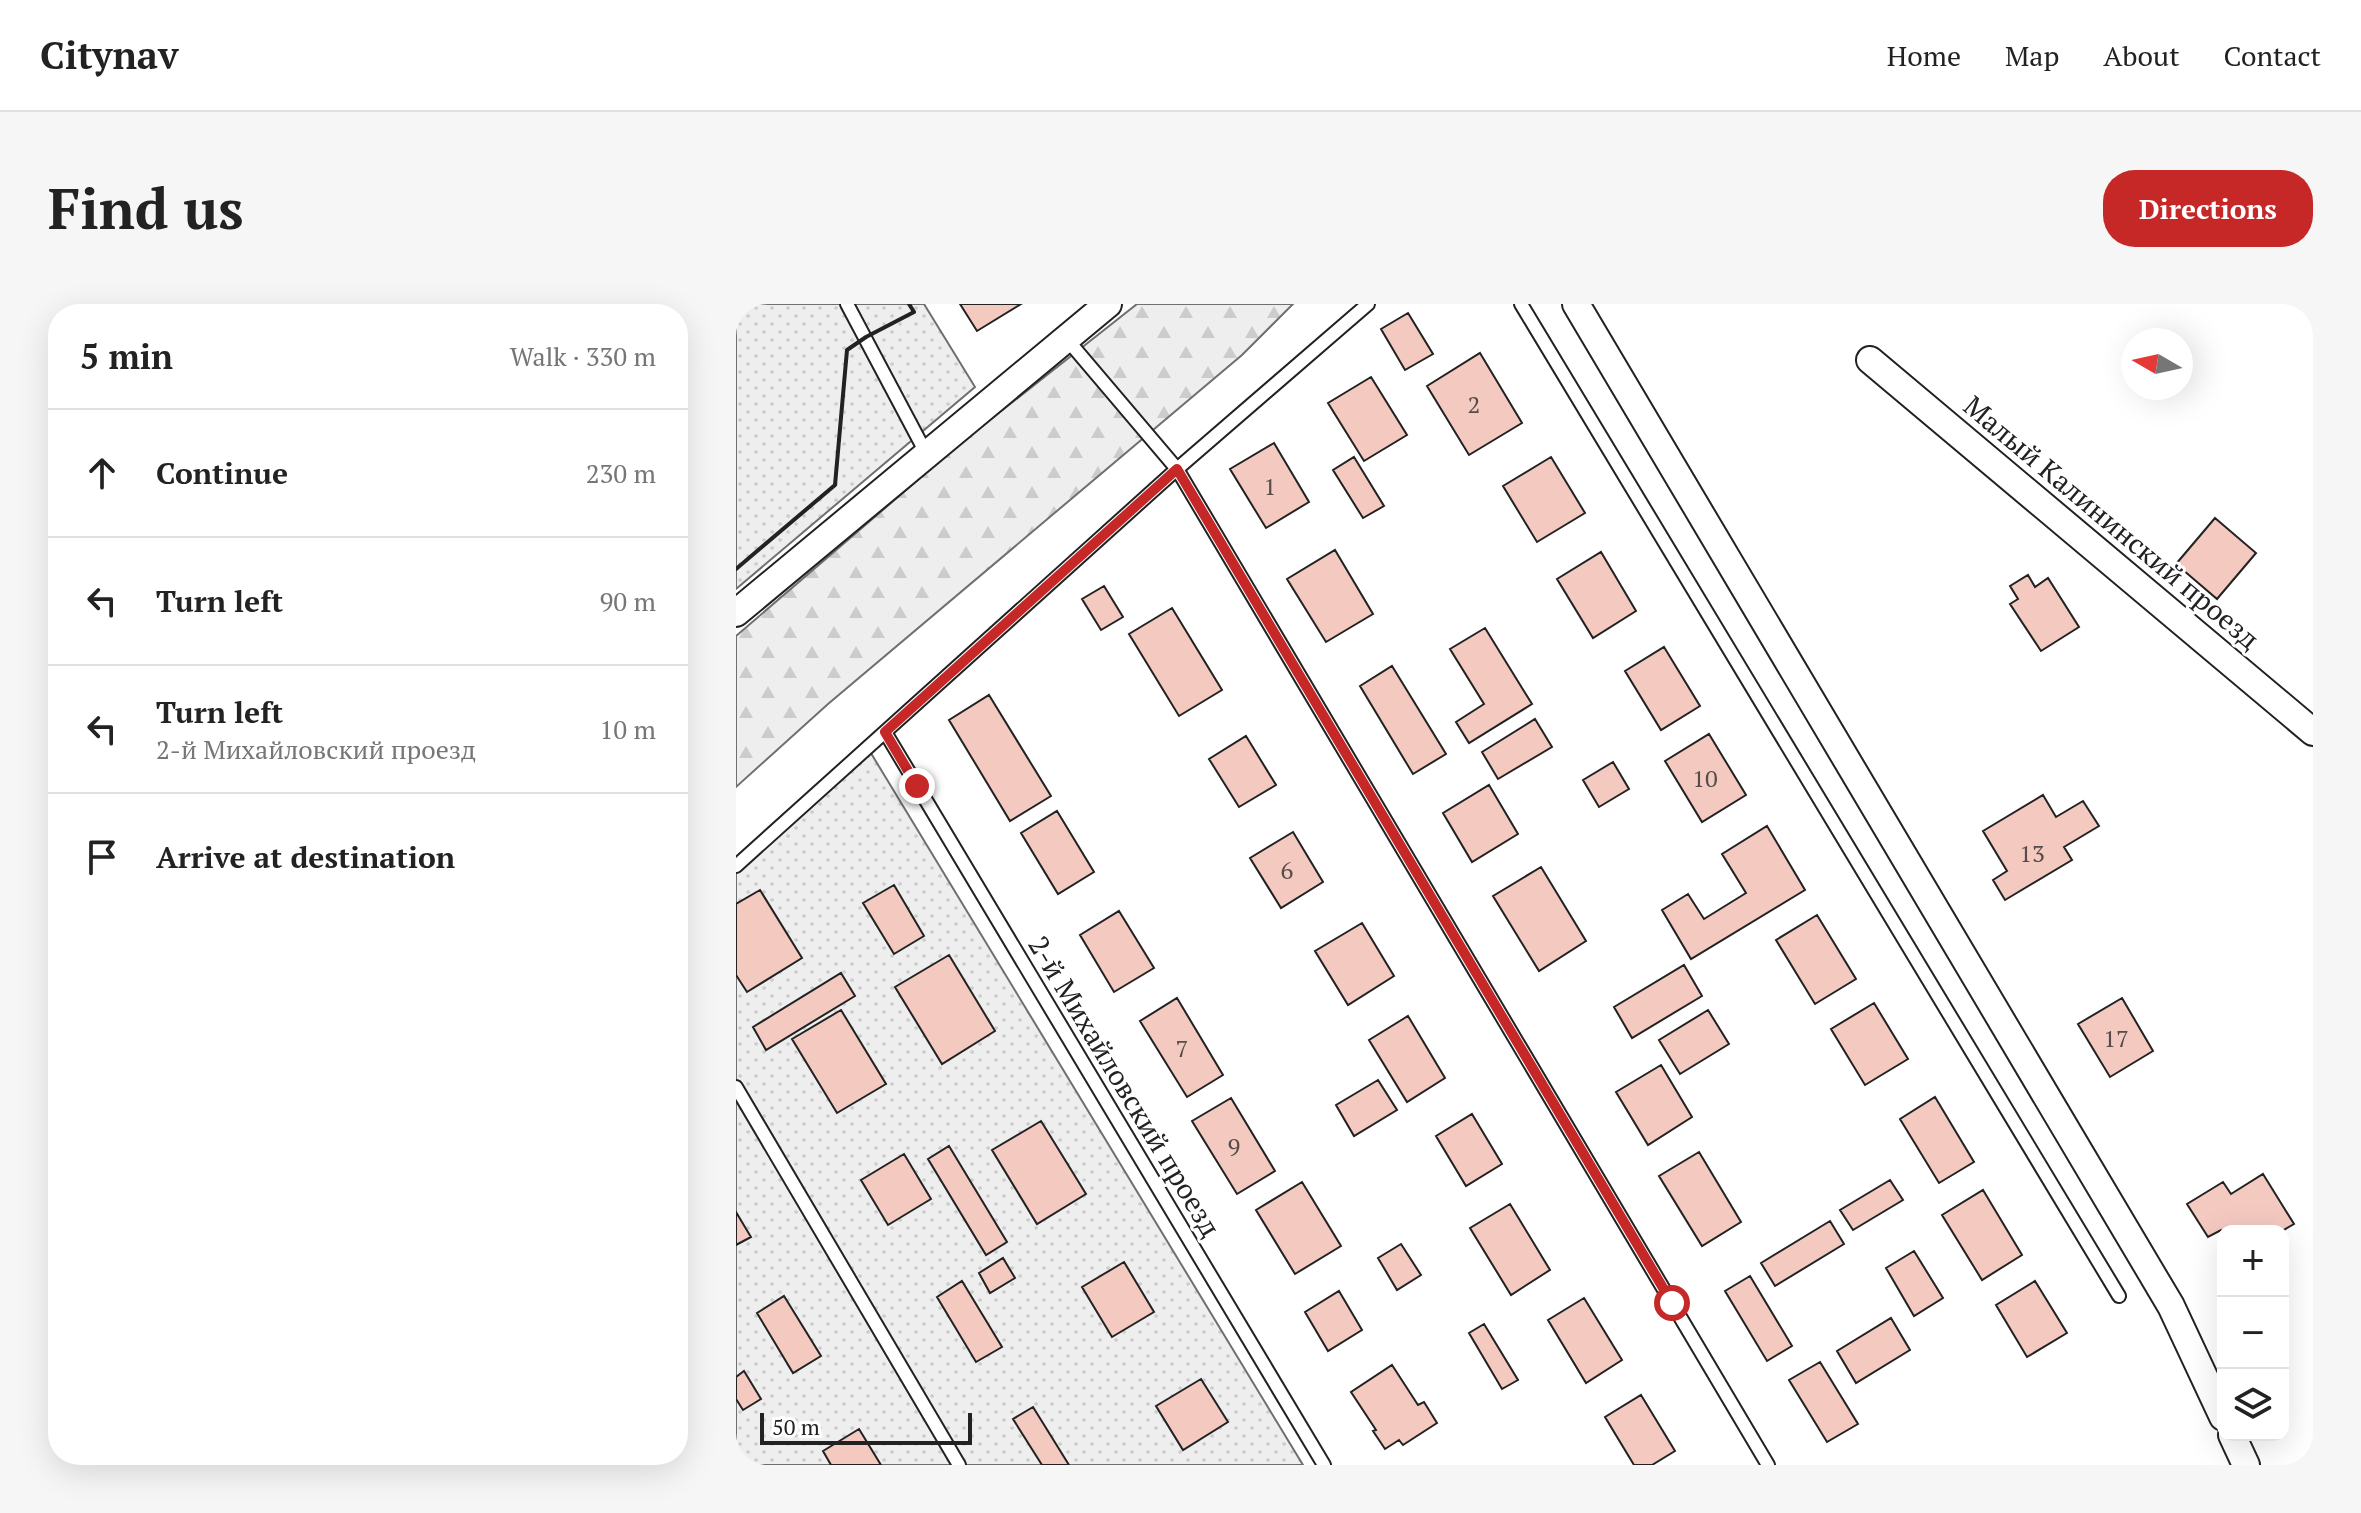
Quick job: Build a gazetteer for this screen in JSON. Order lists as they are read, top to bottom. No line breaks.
{"streets":{"street":["Малый Калининский проезд"],"lane":["2-й Михайловский проезд"]},"house_numbers":["2","1","10","13","6","17","7","9"],"scale_bar":"50 m","north":"left","page":{"header":"Citynav","nav":["Home","Map","About","Contact"],"buttons":"Directions","title":"Find us","heading":["5 min","Walk · 330 m"],"list":[["Continue","230 m"],["Turn left","90 m"],["Turn left","2-й Михайловский проезд","10 m"],"Arrive at destination"],"map_buttons":["+","−"],"scale":"50 m"}}
